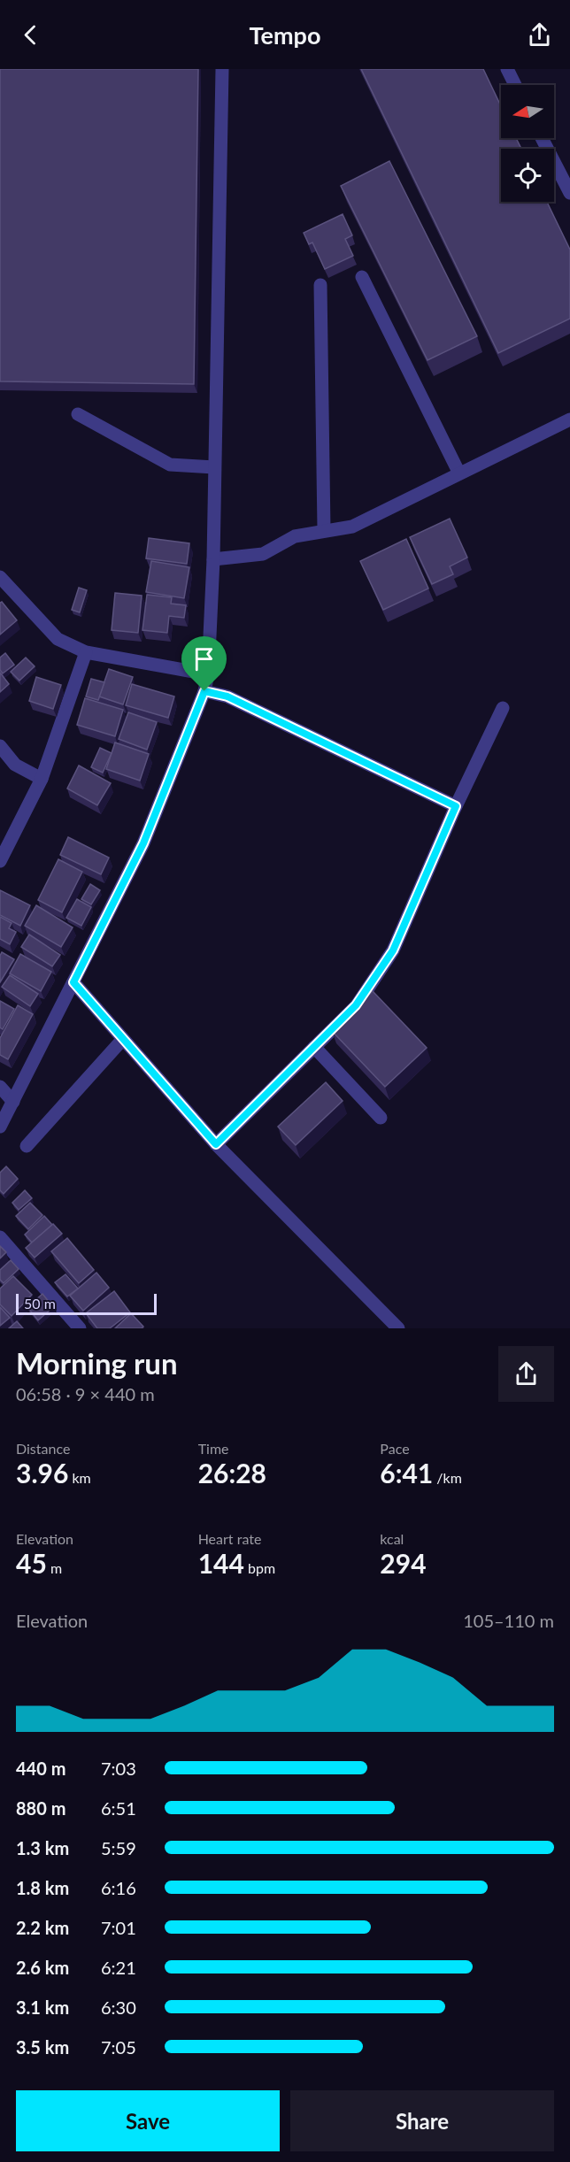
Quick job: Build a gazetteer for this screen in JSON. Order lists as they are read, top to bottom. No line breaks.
{"scale_bar":"50 m","north":"left","page":{"header":"Tempo","scale":"50 m","heading":["Morning run","06:58 · 9 × 440 m"],"stats":[["Distance","3.96 km"],["Time","26:28"],["Pace","6:41 /km"],["Elevation","45 m"],["Heart rate","144 bpm"],["kcal","294"]],"chart":["Elevation","105–110 m"],"list":[{"name":"440 m","note":"7:03"},{"name":"880 m","note":"6:51"},{"name":"1.3 km","note":"5:59"},{"name":"1.8 km","note":"6:16"},{"name":"2.2 km","note":"7:01"},{"name":"2.6 km","note":"6:21"},{"name":"3.1 km","note":"6:30"},{"name":"3.5 km","note":"7:05"}],"buttons":["Save","Share"]}}
